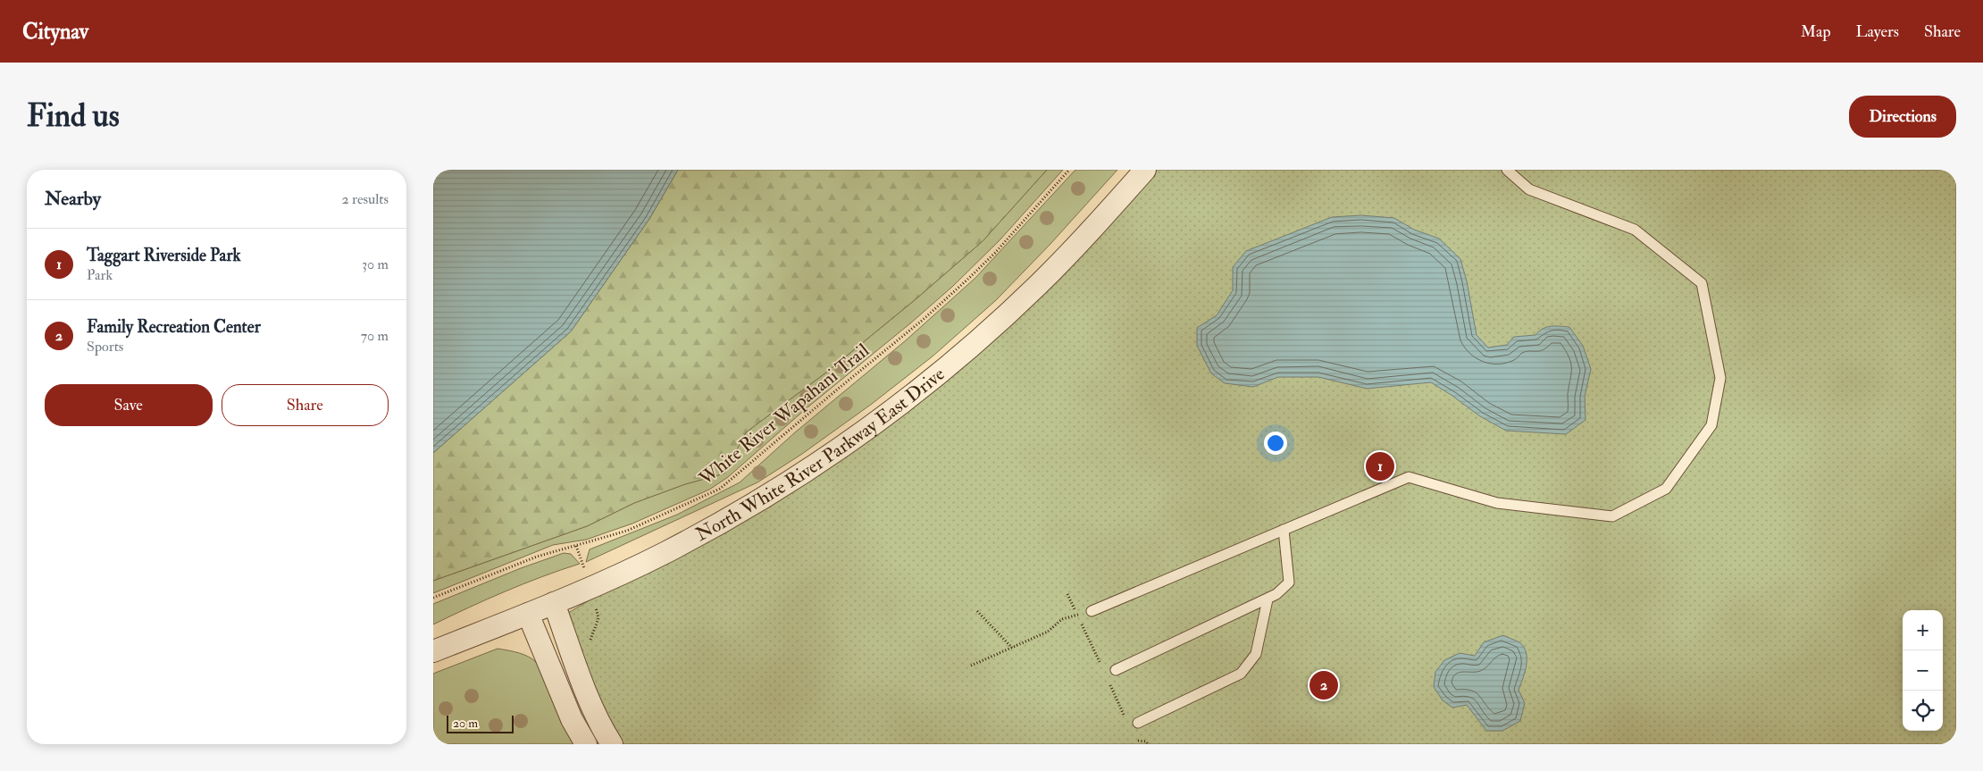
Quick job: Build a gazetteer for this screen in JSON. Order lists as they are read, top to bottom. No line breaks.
{"streets":{"street":["North White River Parkway East Drive"],"path":["White River Wapahani Trail"]},"scale_bar":"20 m","page":{"header":"Citynav","nav":["Map","Layers","Share"],"buttons":["Directions",["Save","Share"]],"title":"Find us","heading":["Nearby","2 results"],"list":[{"mark":"1","name":"Taggart Riverside Park","note":"Park","value":"30 m"},{"mark":"2","name":"Family Recreation Center","note":"Sports","value":"70 m"}],"pins":["1","2"],"map_buttons":["+","−"],"scale":"20 m"}}
